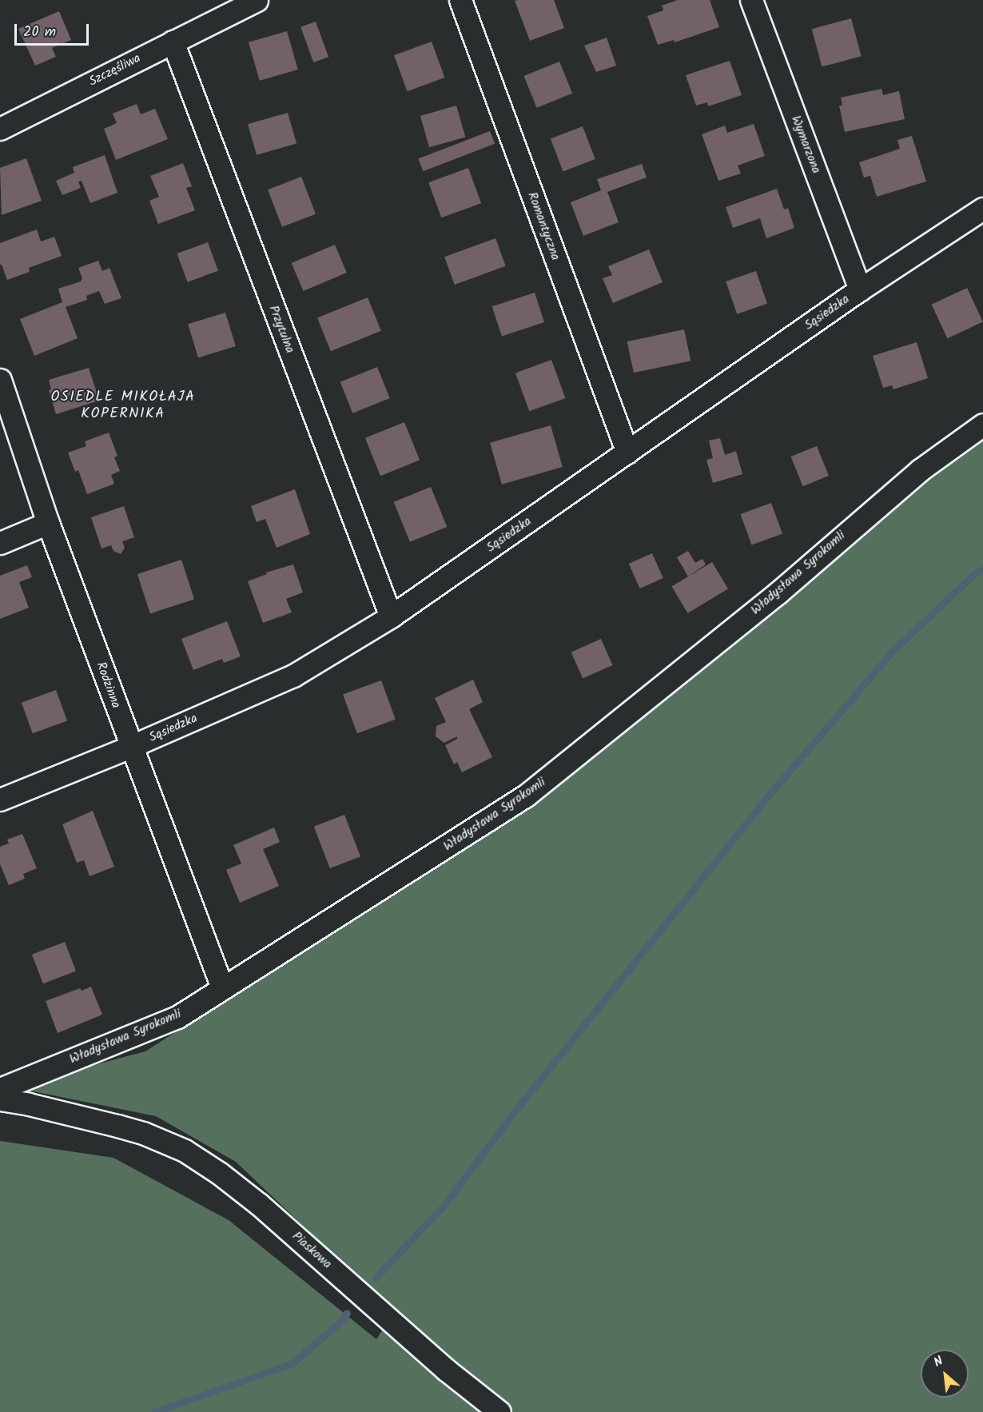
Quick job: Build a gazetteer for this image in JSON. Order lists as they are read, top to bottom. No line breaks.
{"streets":{"street":["Szczęśliwa","Wymarzona","Romantyczna","Sąsiedzka","Przytulna","Władysława Syrokomli","Rodzinna","Piaskowa"]},"crossings":[["Szczęśliwa","Przytulna"],["Wymarzona","Sąsiedzka"],["Romantyczna","Sąsiedzka"],["Sąsiedzka","Przytulna"],["Sąsiedzka","Rodzinna"],["Władysława Syrokomli","Rodzinna"]],"districts":["OSIEDLE MIKOŁAJA KOPERNIKA"],"scale_bar":"20 m","north":"top left"}
